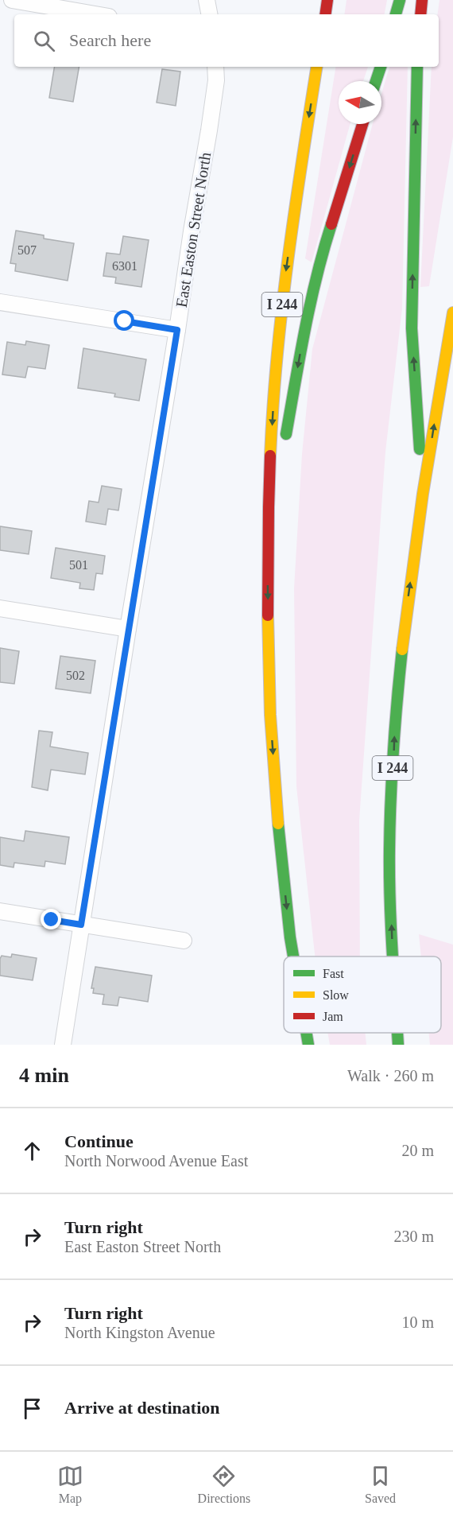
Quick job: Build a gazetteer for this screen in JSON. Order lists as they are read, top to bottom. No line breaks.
{"streets":{"highway":["I 244"],"street":["East Easton Street North"]},"house_numbers":["507","6301","501","502"],"legend":["Fast","Slow","Jam"],"north":"left","page":{"search":"Search here","heading":["4 min","Walk · 260 m"],"list":[["Continue","North Norwood Avenue East","20 m"],["Turn right","East Easton Street North","230 m"],["Turn right","North Kingston Avenue","10 m"],"Arrive at destination"],"nav":["Map","Directions","Saved"]}}
